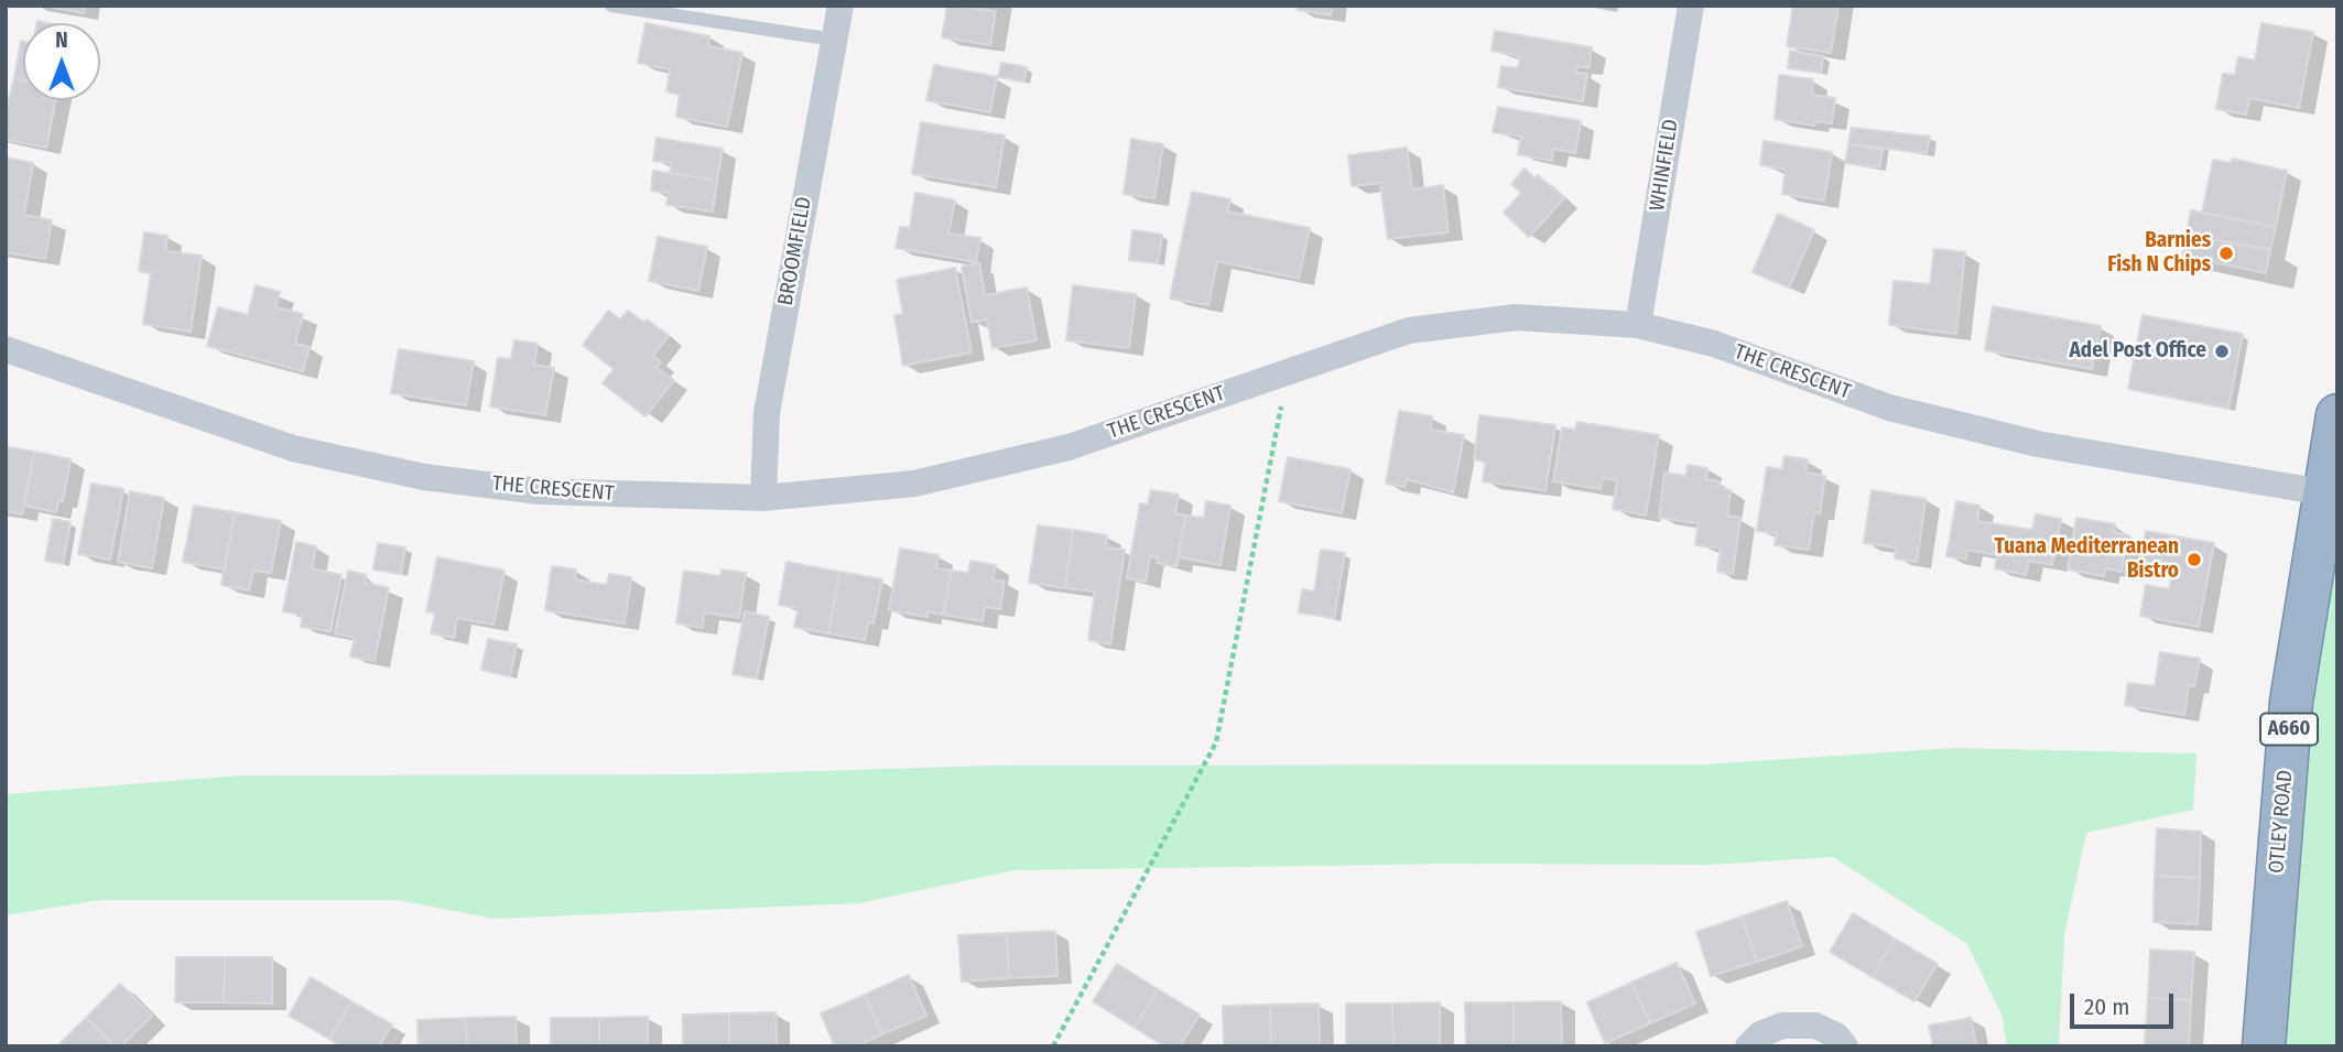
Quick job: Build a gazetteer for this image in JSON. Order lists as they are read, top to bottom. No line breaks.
{"streets":{"highway":["A660","OTLEY ROAD"],"street":["WHINFIELD","BROOMFIELD","THE CRESCENT"]},"crossings":[["WHINFIELD","THE CRESCENT"],["BROOMFIELD","THE CRESCENT"],["THE CRESCENT","OTLEY ROAD"]],"places":["Barnies Fish N Chips","Adel Post Office","Tuana Mediterranean Bistro"],"scale_bar":"20 m","north":"top"}
